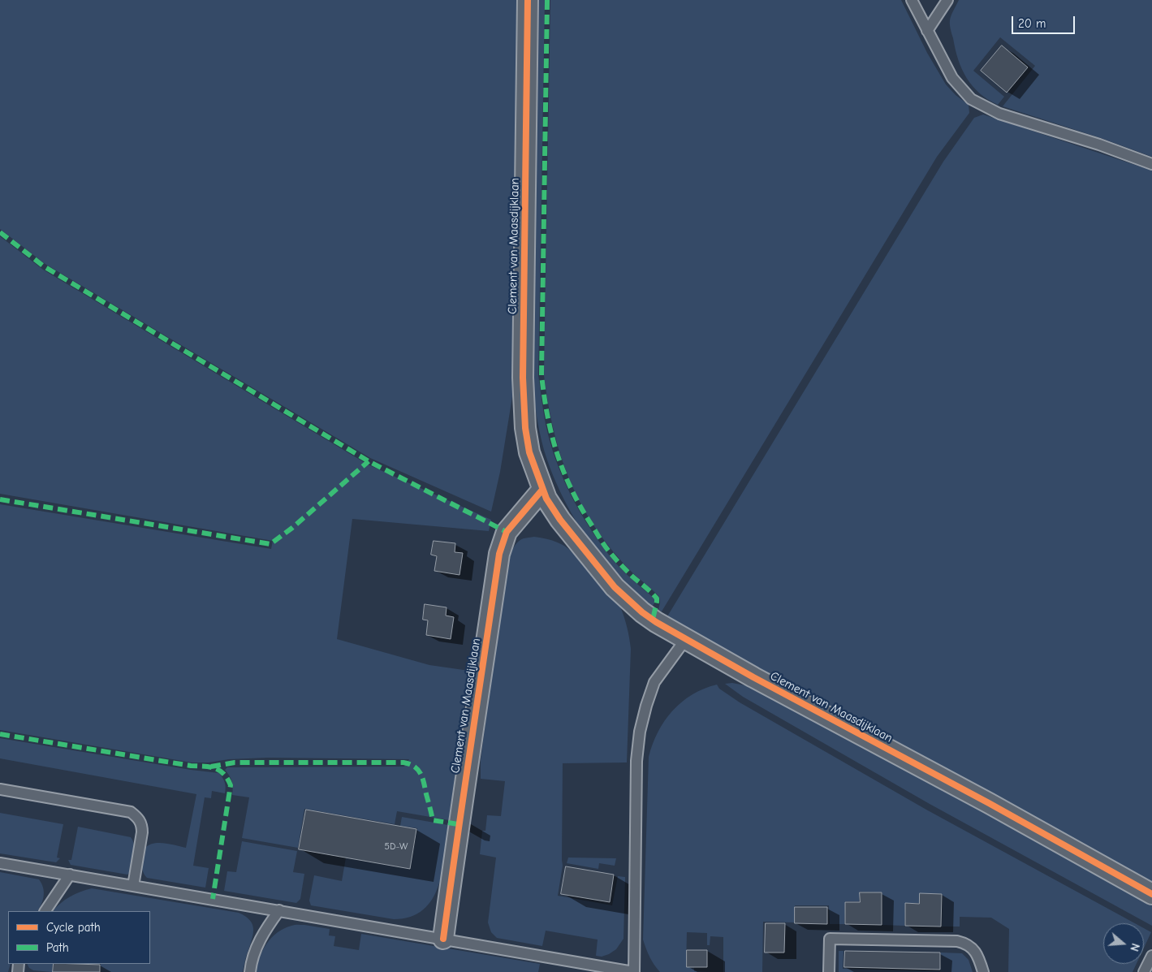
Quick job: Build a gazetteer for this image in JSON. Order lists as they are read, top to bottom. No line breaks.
{"streets":{"street":["Clement van Maasdijklaan"]},"house_numbers":["5D-W"],"legend":["Cycle path","Path"],"scale_bar":"20 m","north":"right"}
